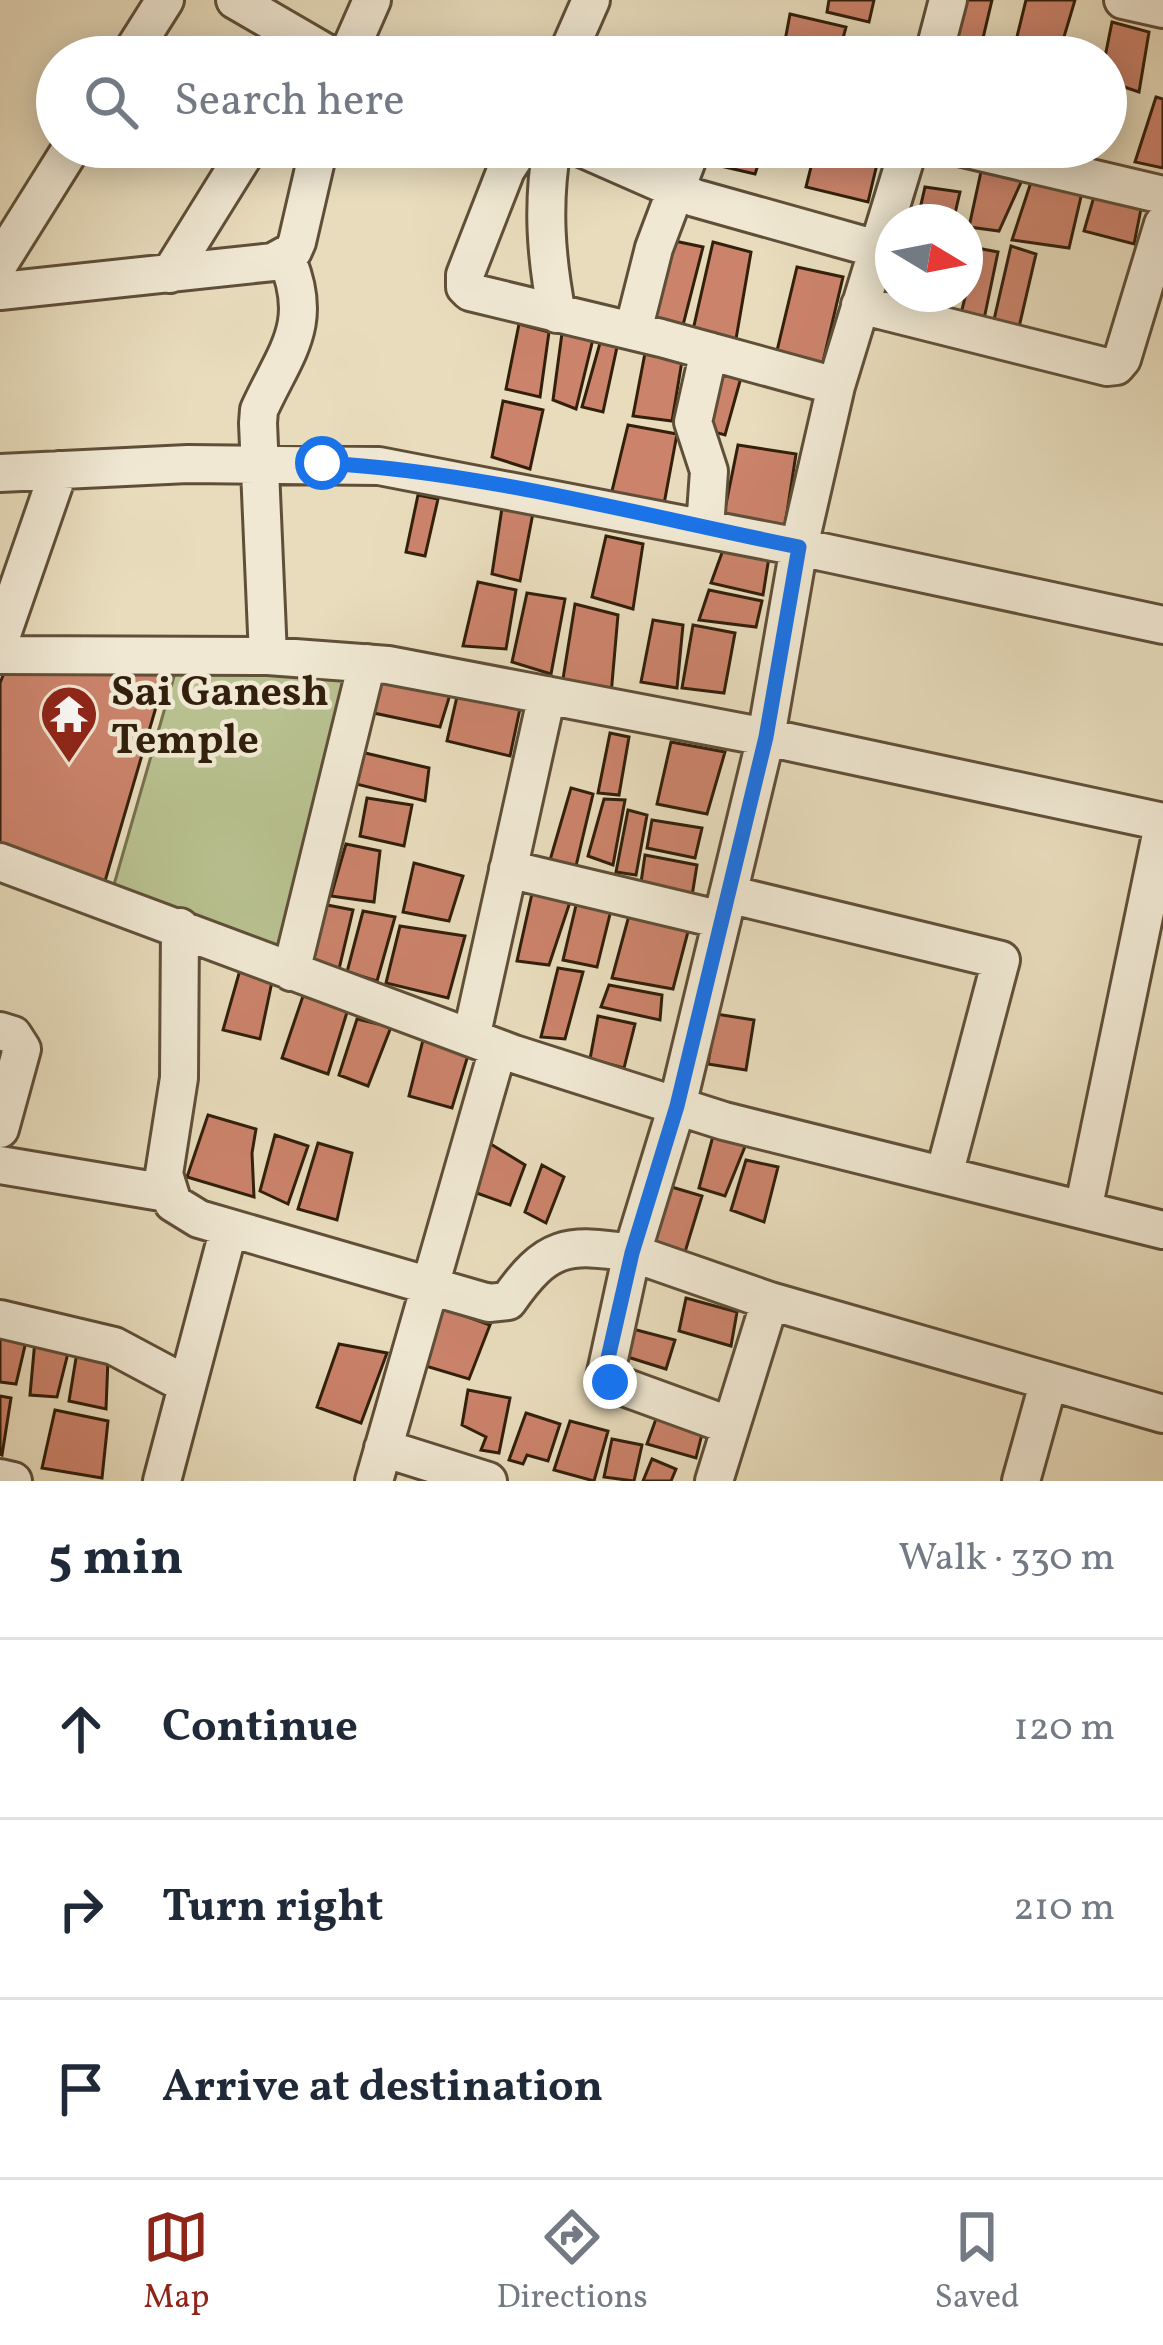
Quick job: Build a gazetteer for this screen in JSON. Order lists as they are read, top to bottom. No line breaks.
{"places":{"temple":["Sai Ganesh Temple"]},"north":"right","page":{"search":"Search here","heading":["5 min","Walk · 330 m"],"list":[["Continue","120 m"],["Turn right","210 m"],"Arrive at destination"],"nav":["Map","Directions","Saved"]}}
